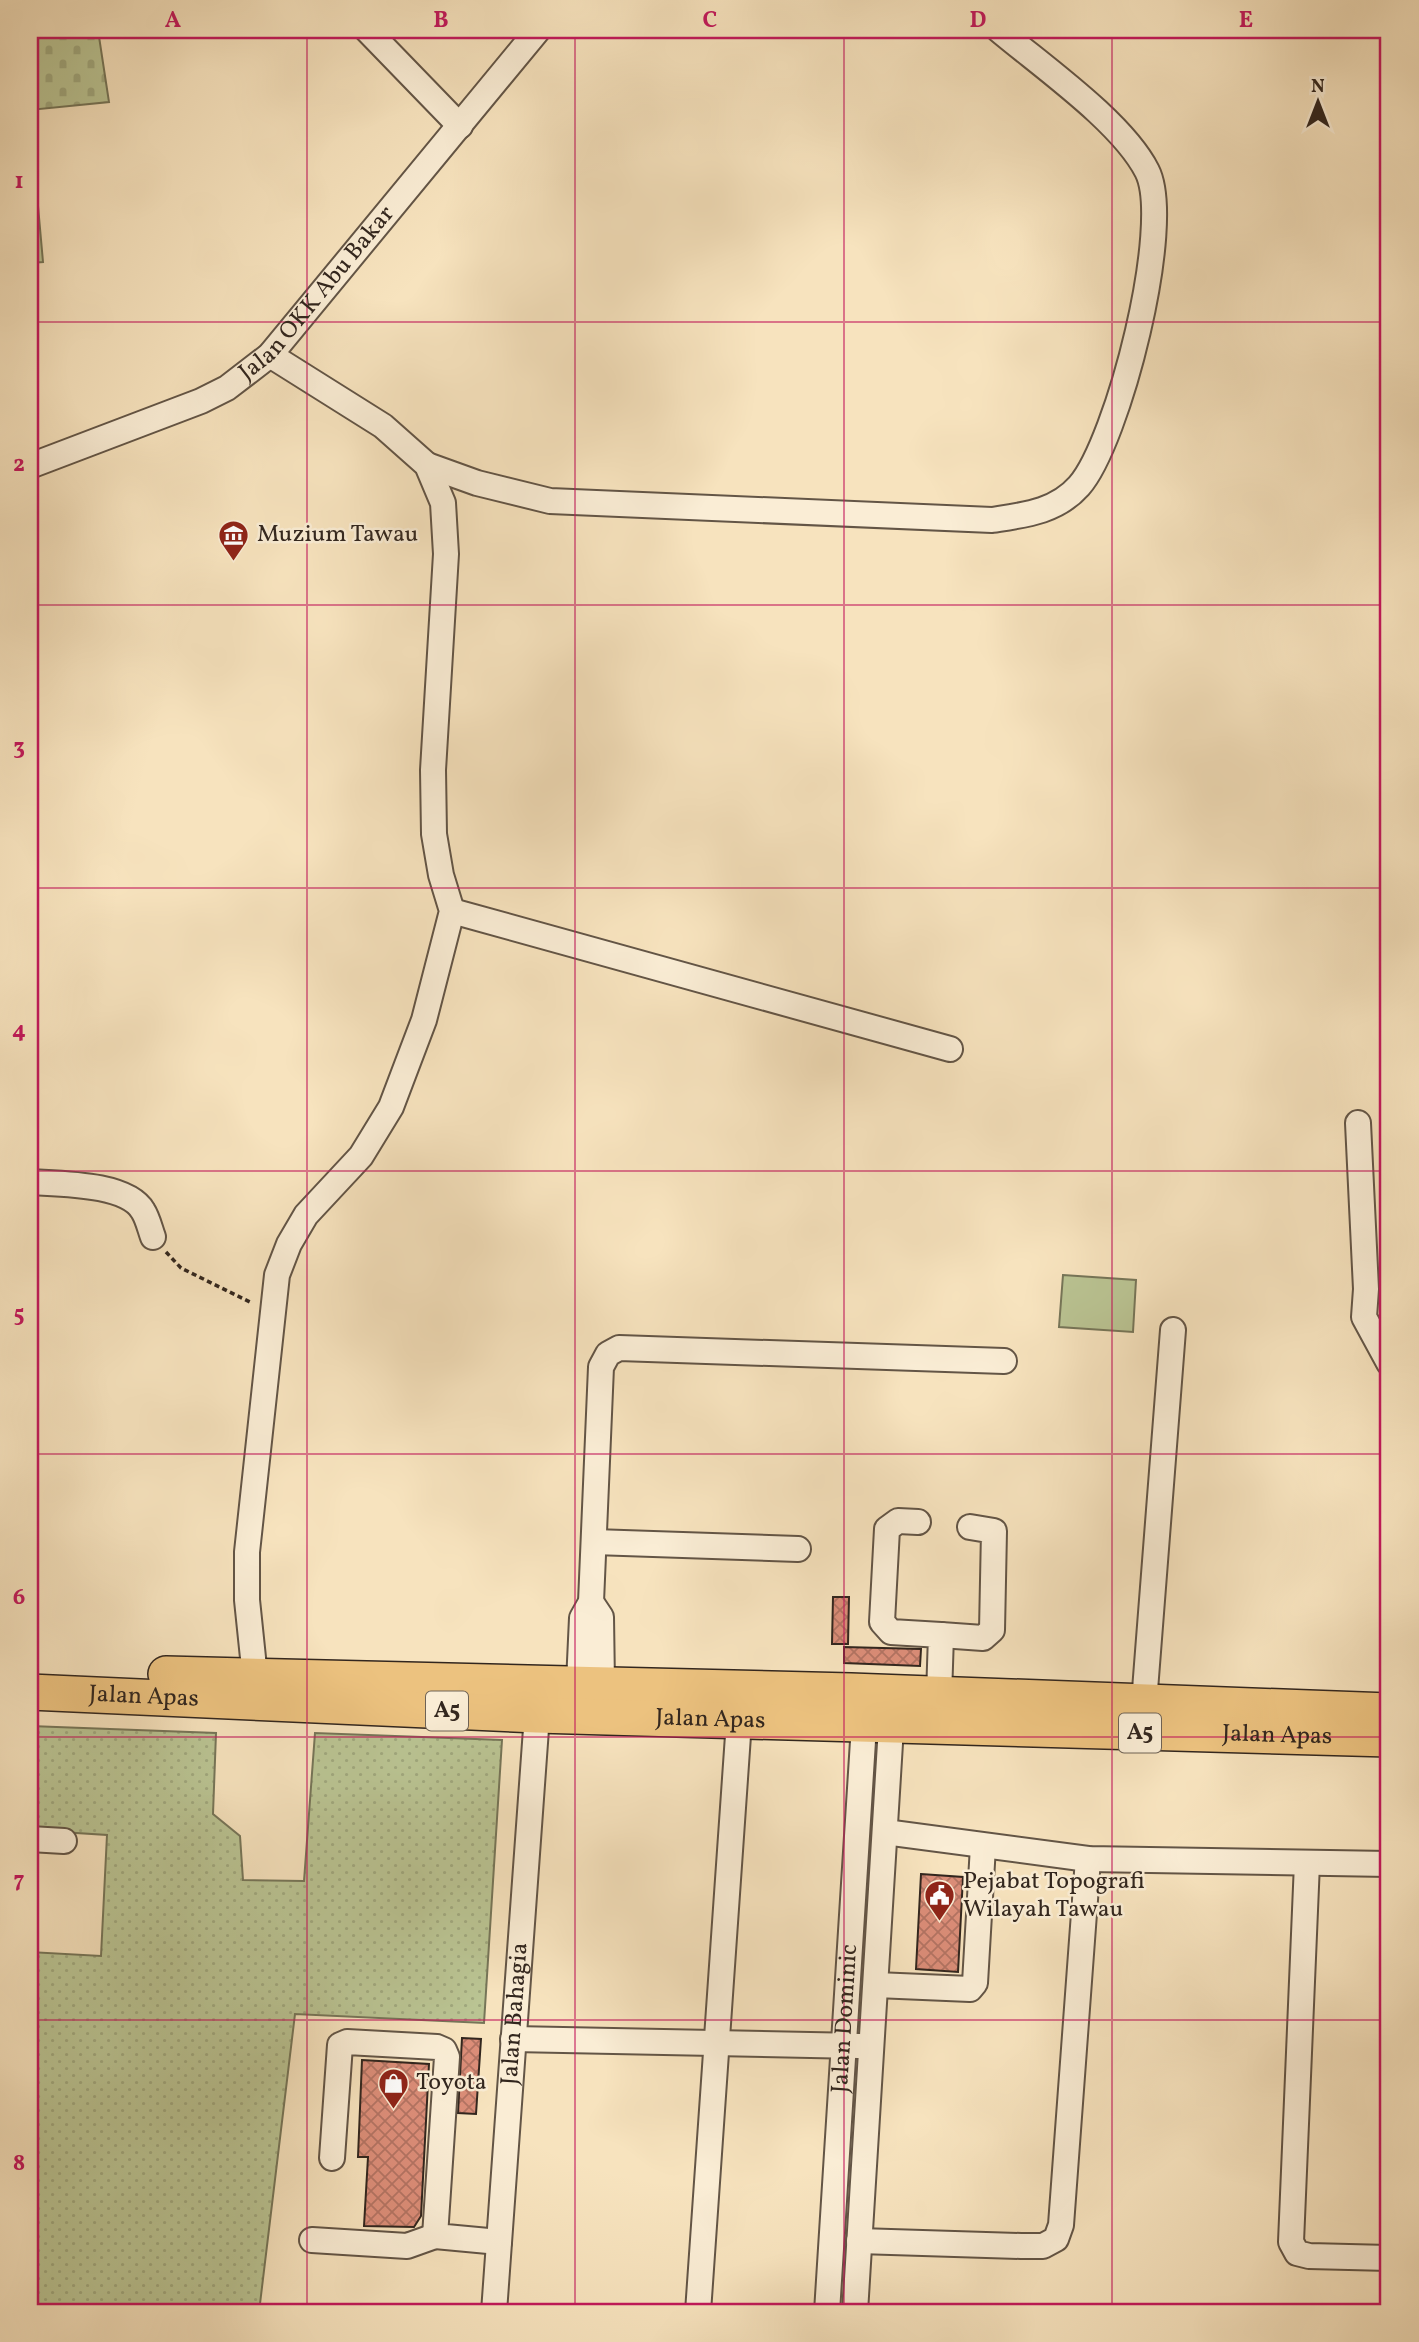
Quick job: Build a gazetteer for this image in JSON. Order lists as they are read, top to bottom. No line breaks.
{"streets":{"highway":["Jalan Apas","A5"],"street":["Jalan OKK Abu Bakar","Jalan Bahagia","Jalan Dominic"]},"crossings":[["Jalan Apas","Jalan Bahagia"],["Jalan Apas","Jalan Dominic"]],"places":{"museum":["Muzium Tawau"],"public building":["Pejabat Topografi Wilayah Tawau"],"shop":["Toyota"]},"north":"top","grid":{"columns":["A","B","C","D","E"],"rows":["1","2","3","4","5","6","7","8"]}}
